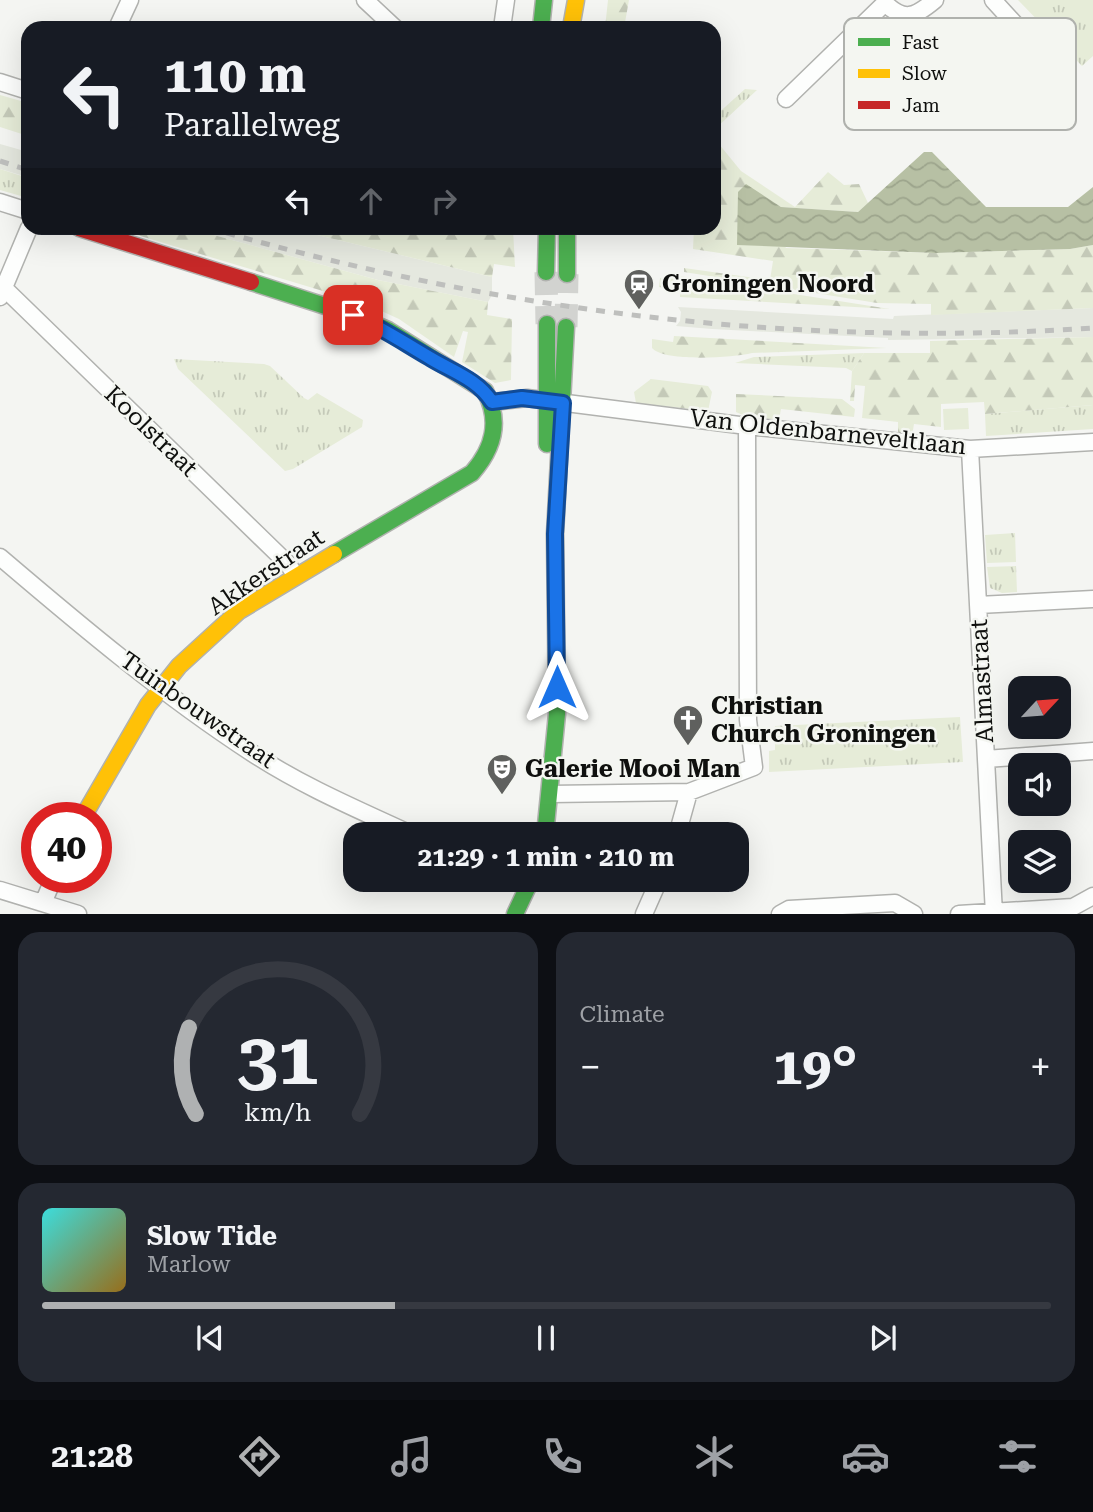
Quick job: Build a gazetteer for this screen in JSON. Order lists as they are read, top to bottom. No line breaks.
{"streets":{"street":["Koolstraat","Van Oldenbarneveltlaan","Akkerstraat","Almastraat","Tuinbouwstraat"]},"crossings":[["Koolstraat","Akkerstraat"],["Van Oldenbarneveltlaan","Akkerstraat"],["Van Oldenbarneveltlaan","Almastraat"],["Akkerstraat","Tuinbouwstraat"]],"places":{"station":["Groningen Noord"],"church":["Christian Church Groningen"],"theatre":["Galerie Mooi Man"]},"legend":["Fast","Slow","Jam"],"north":"top right","page":{"turn":["110 m","Parallelweg"],"limit":"40","trip":"21:29 · 1 min · 210 m","tile":"Climate","heat":["−","19°","+"],"song":["Slow Tide","Marlow"],"tabs":"21:28","gauge":["31","km/h"]}}
